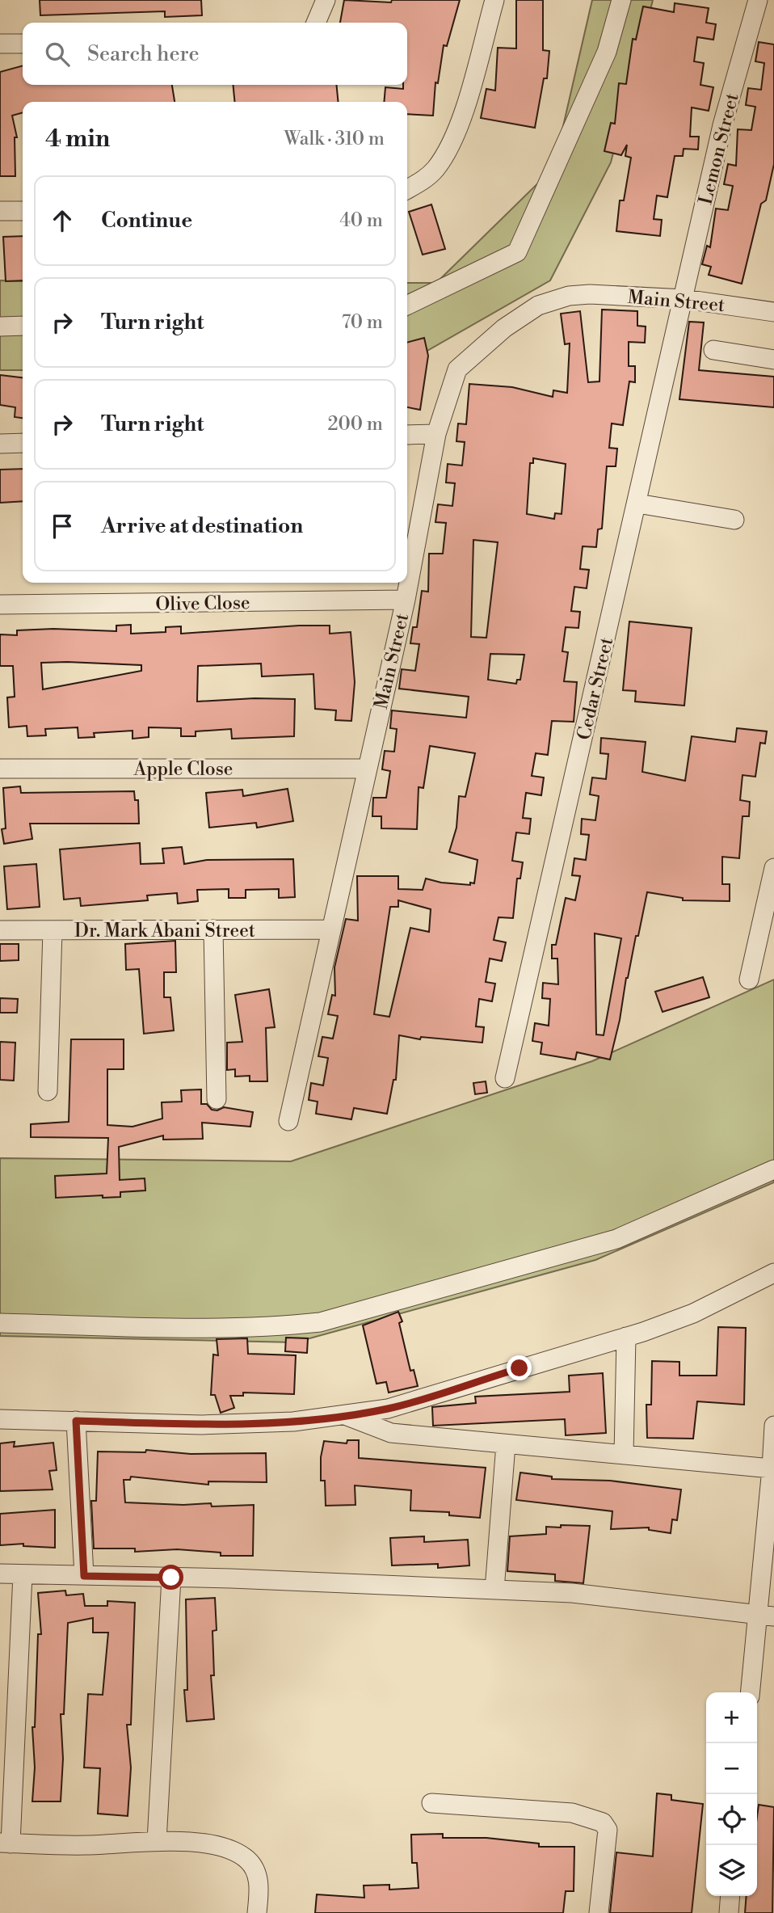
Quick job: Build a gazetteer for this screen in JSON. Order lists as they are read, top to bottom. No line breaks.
{"streets":{"street":["Lemon Street","Main Street","Olive Close","Cedar Street","Apple Close","Dr. Mark Abani Street"]},"crossings":[["Lemon Street","Main Street"],["Lemon Street","Cedar Street"],["Main Street","Olive Close"],["Main Street","Cedar Street"],["Main Street","Apple Close"],["Main Street","Dr. Mark Abani Street"]],"page":{"search":"Search here","heading":["4 min","Walk · 310 m"],"list":[["Continue","40 m"],["Turn right","70 m"],["Turn right","200 m"],"Arrive at destination"],"map_buttons":["+","−"]}}
